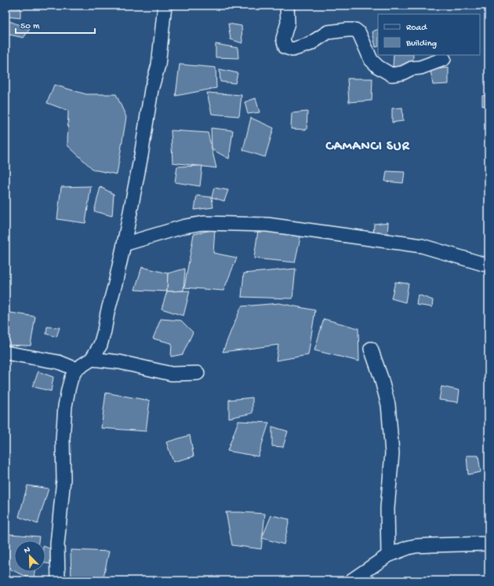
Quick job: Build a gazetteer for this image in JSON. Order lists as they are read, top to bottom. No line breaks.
{"districts":["CAMANCI SUR"],"legend":["Road","Building"],"scale_bar":"50 m","north":"top left"}
